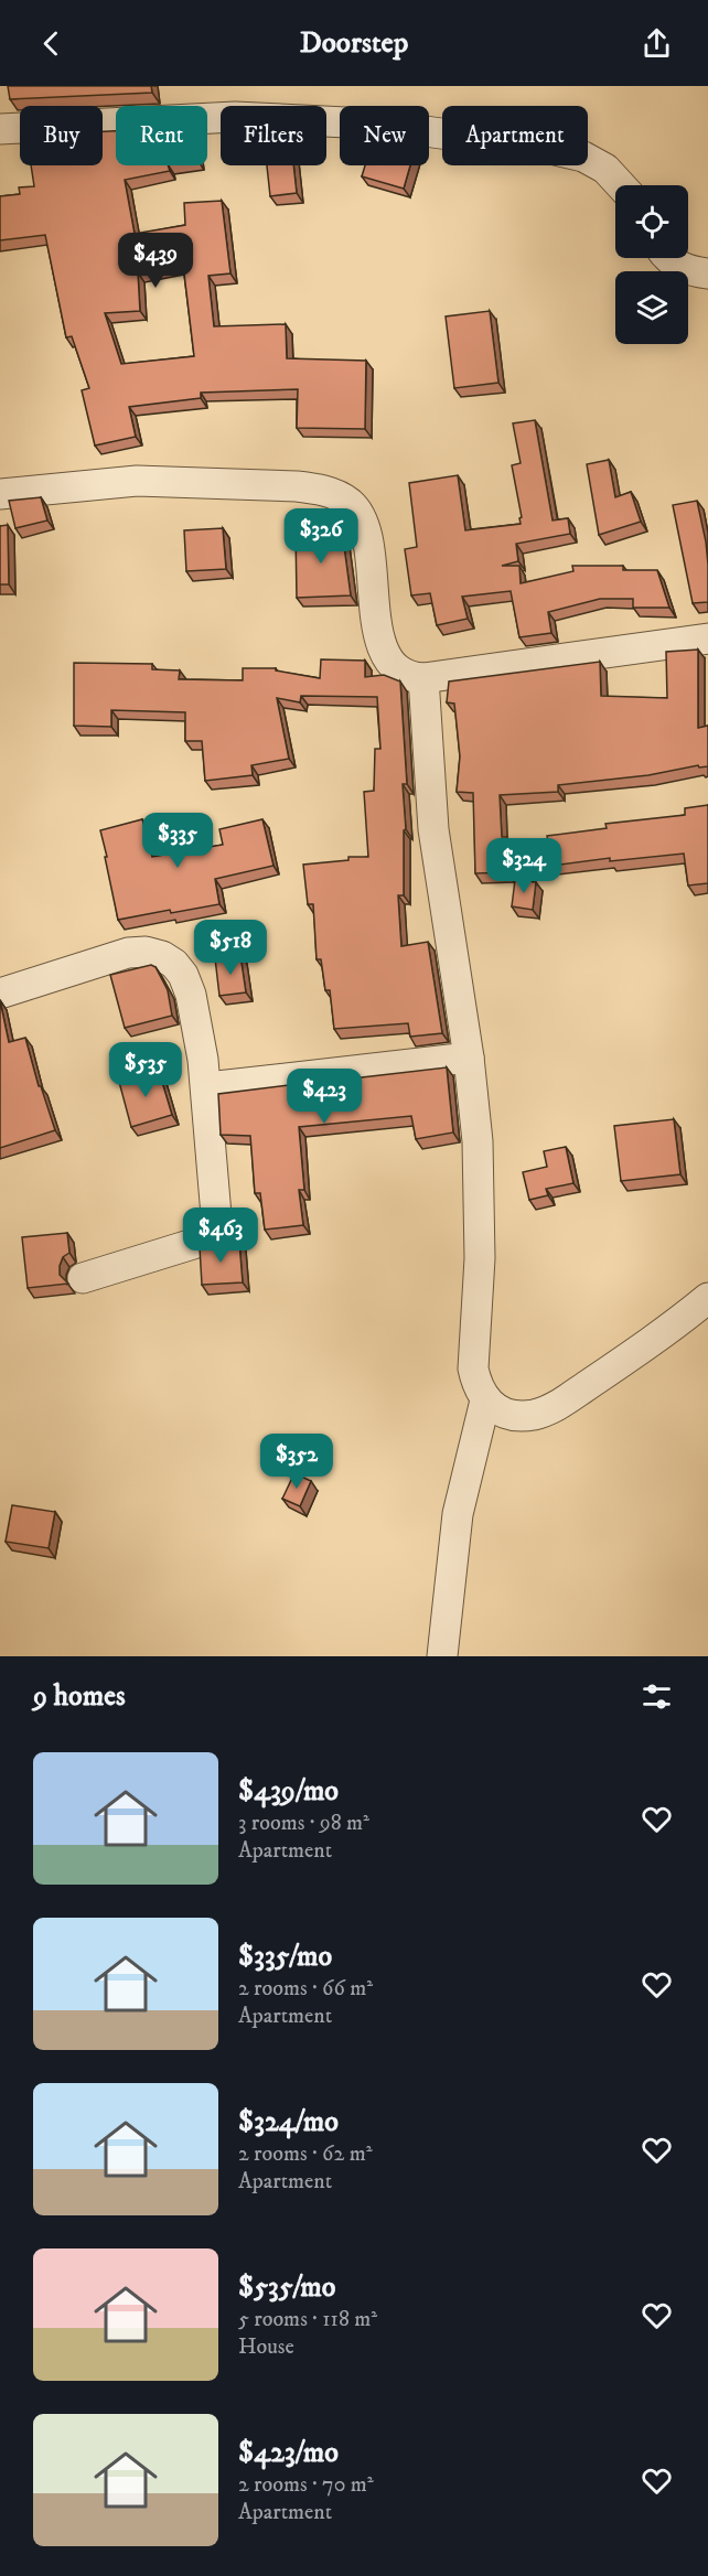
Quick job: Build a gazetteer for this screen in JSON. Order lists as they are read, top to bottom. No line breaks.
{"page":{"header":"Doorstep","chip":["Buy","Rent","Filters","New","Apartment"],"price":["$439","$326","$335","$324","$518","$535","$423","$463","$352"],"heading":"9 homes","list":[{"name":"$439/mo","note":"3 rooms · 98 m² · Apartment"},{"name":"$335/mo","note":"2 rooms · 66 m² · Apartment"},{"name":"$324/mo","note":"2 rooms · 62 m² · Apartment"},{"name":"$535/mo","note":"5 rooms · 118 m² · House"},{"name":"$423/mo","note":"2 rooms · 70 m² · Apartment"}]}}
